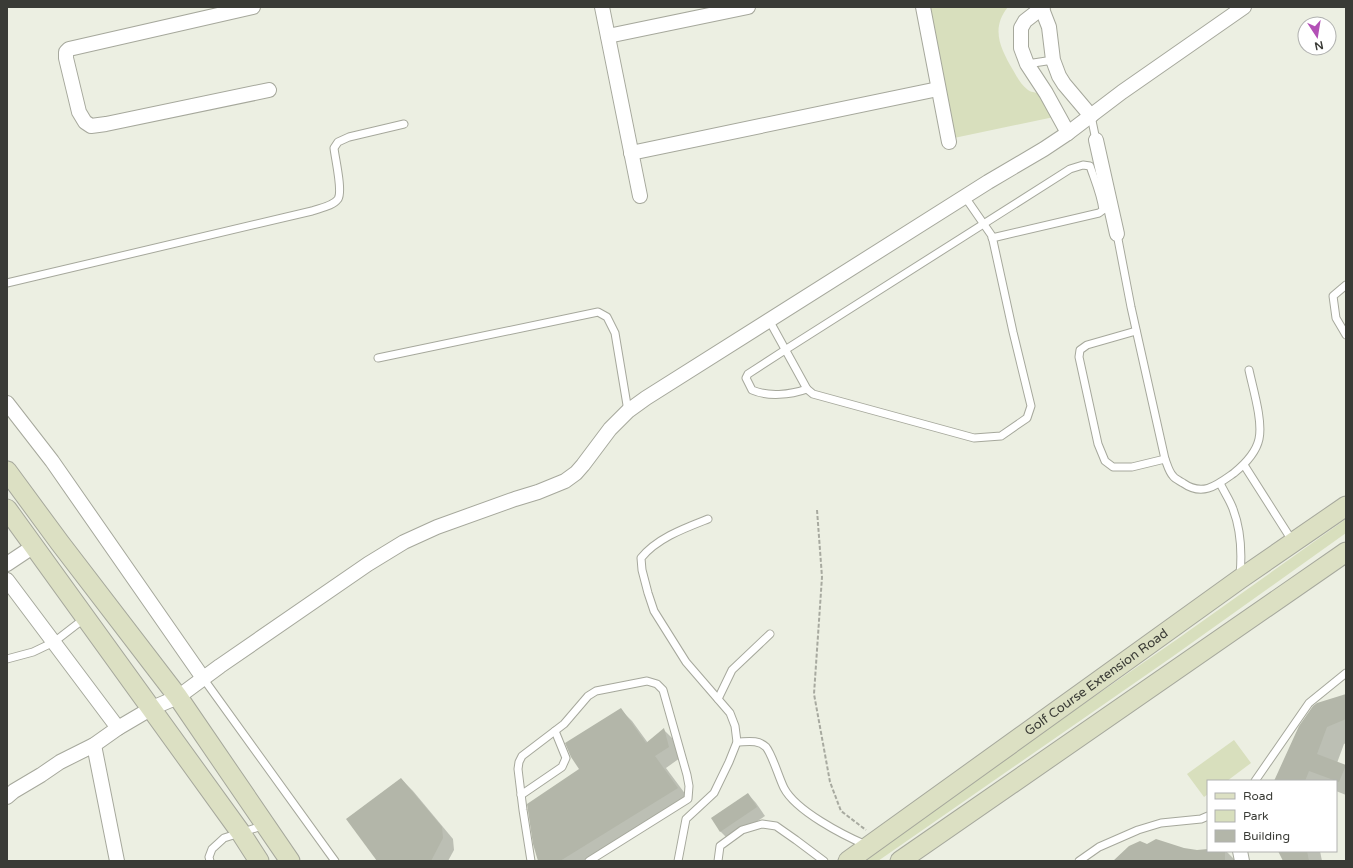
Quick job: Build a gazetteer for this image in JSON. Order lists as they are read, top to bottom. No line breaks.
{"streets":{"main road":["Golf Course Extension Road"]},"legend":["Road","Park","Building"],"north":"bottom"}
